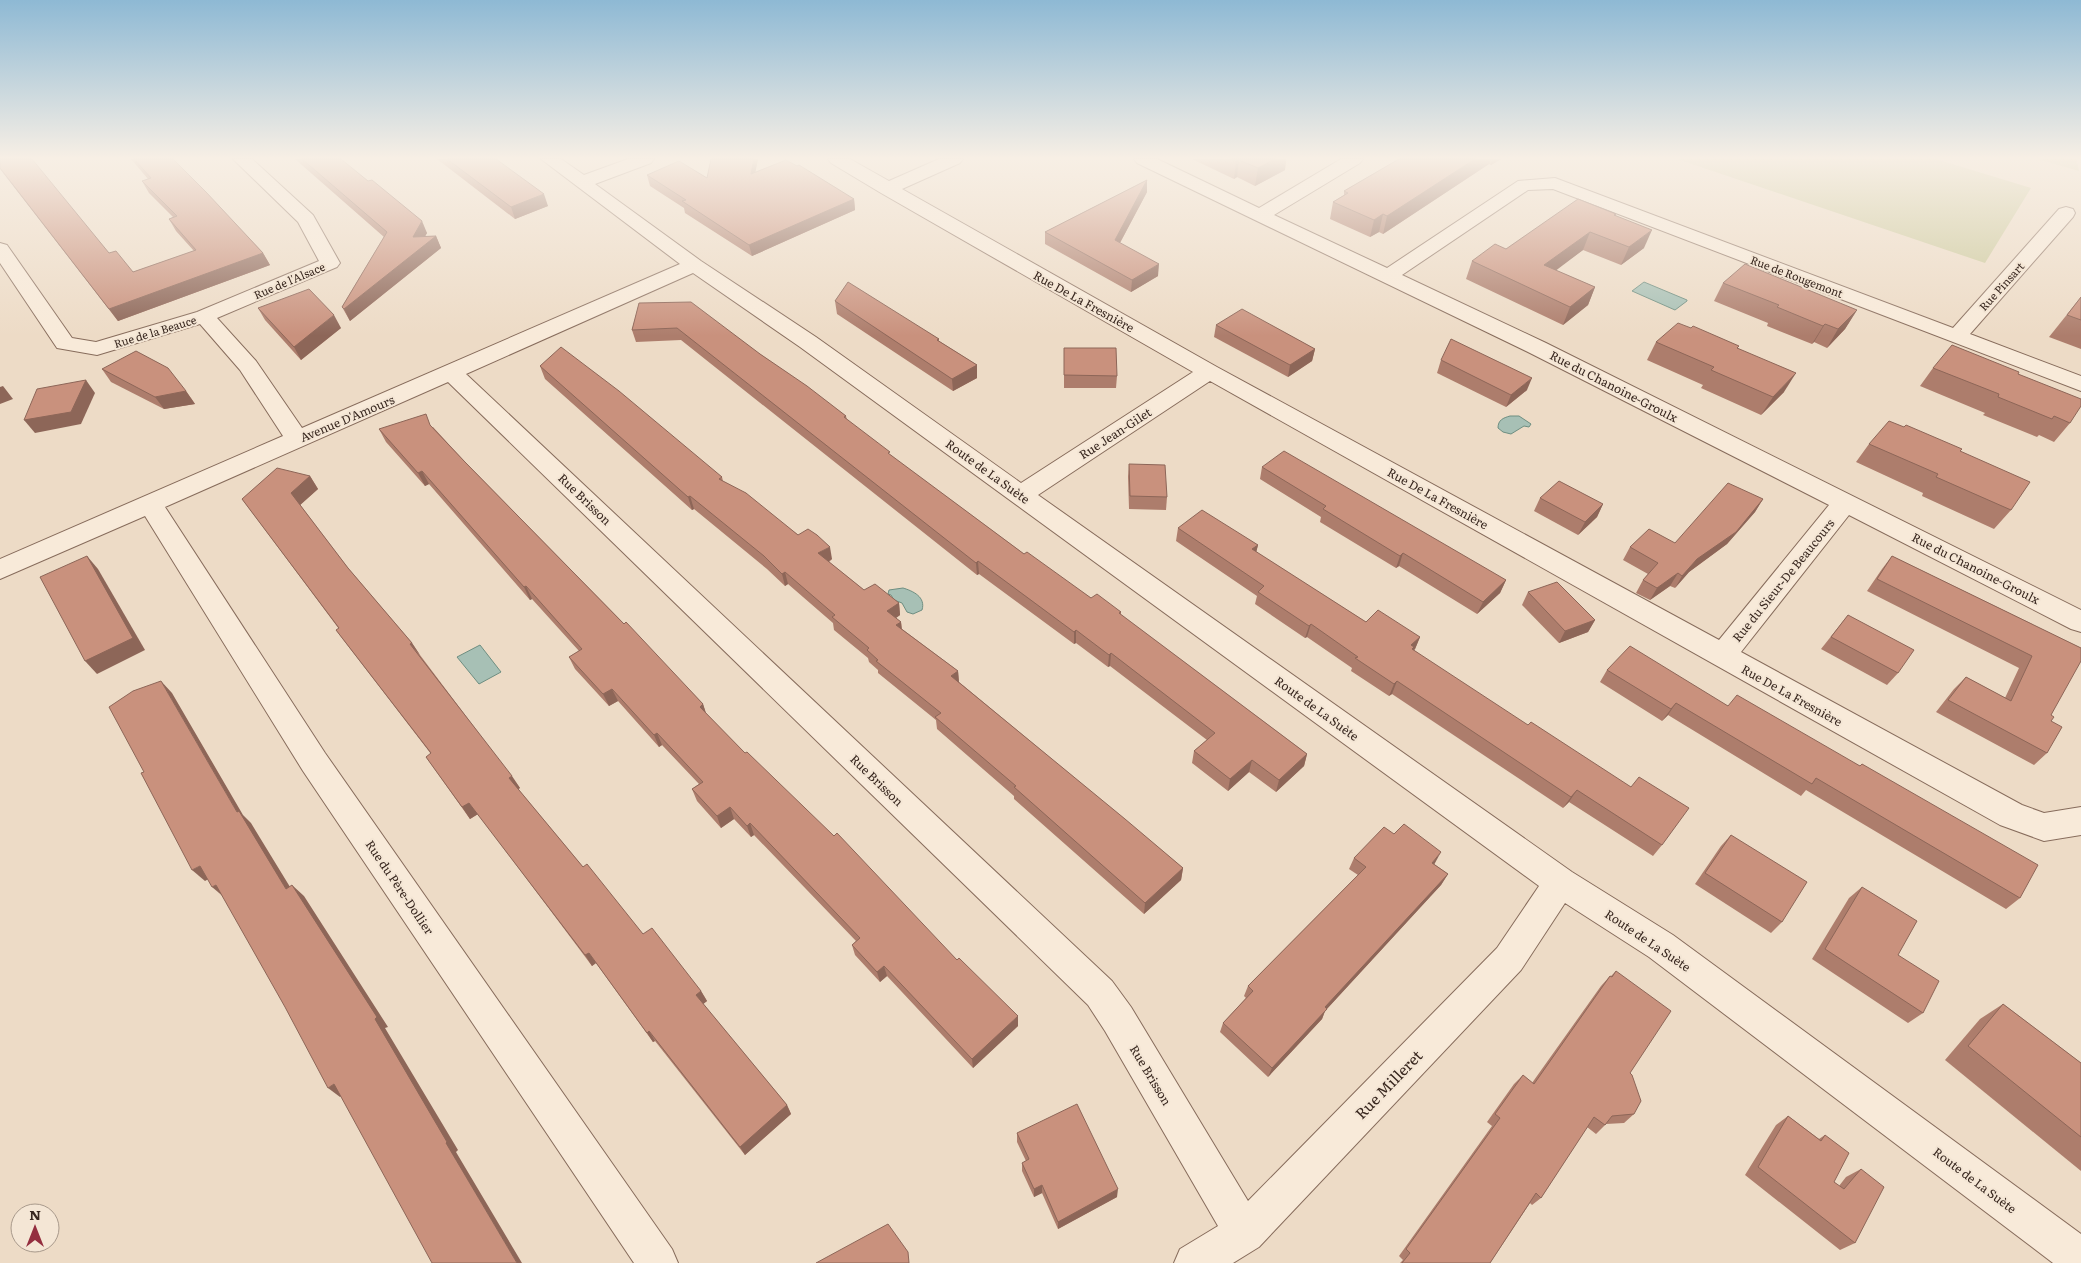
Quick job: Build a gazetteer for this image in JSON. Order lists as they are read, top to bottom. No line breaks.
{"streets":{"street":["Rue de Rougemont","Rue de l'Alsace","Rue Pinsart","Rue De La Fresnière","Rue de la Beauce","Rue du Chanoine-Groulx","Avenue D'Amours","Rue Jean-Gilet","Route de La Suète","Rue Brisson","Rue du Sieur-De Beaucours","Rue du Père-Dollier","Rue Milleret"]},"crossings":[["Rue de Rougemont","Rue Pinsart"],["Rue de Rougemont","Rue du Chanoine-Groulx"],["Rue de l'Alsace","Rue de la Beauce"],["Rue De La Fresnière","Rue Jean-Gilet"],["Rue De La Fresnière","Rue du Sieur-De Beaucours"],["Rue de la Beauce","Avenue D'Amours"],["Rue du Chanoine-Groulx","Rue du Sieur-De Beaucours"],["Avenue D'Amours","Route de La Suète"],["Avenue D'Amours","Rue Brisson"],["Avenue D'Amours","Rue du Père-Dollier"],["Rue Jean-Gilet","Route de La Suète"],["Route de La Suète","Rue Milleret"],["Rue Brisson","Rue Milleret"]],"north":"top"}
